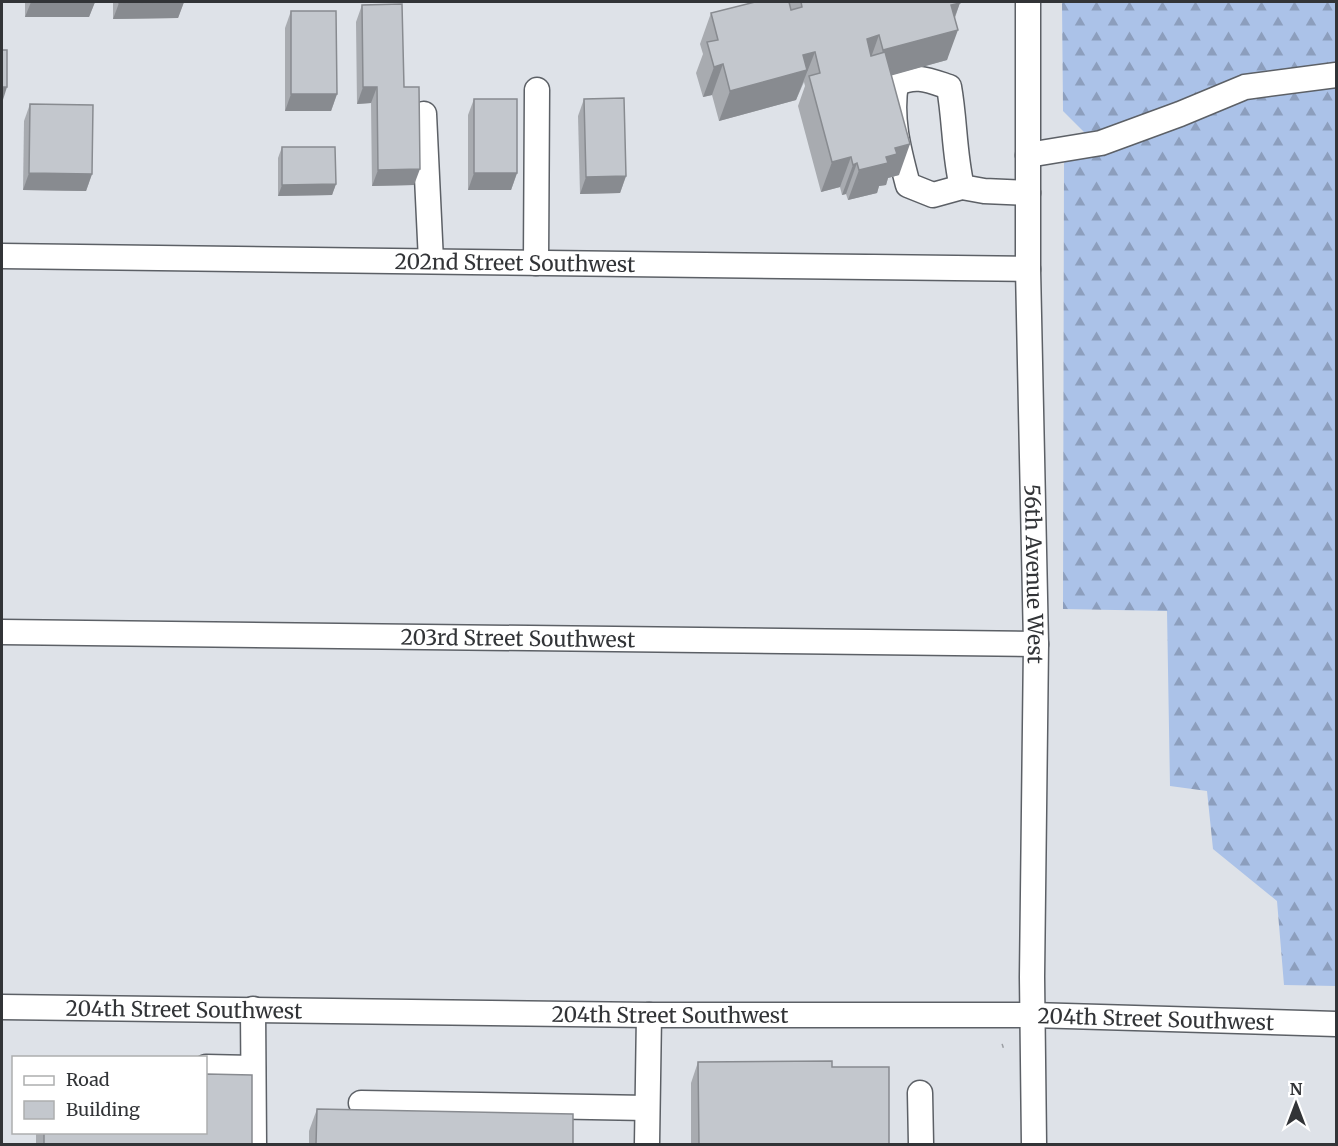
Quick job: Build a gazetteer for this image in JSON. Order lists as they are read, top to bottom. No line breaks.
{"streets":{"street":["202nd Street Southwest","56th Avenue West","203rd Street Southwest","204th Street Southwest"]},"crossings":[["202nd Street Southwest","56th Avenue West"],["56th Avenue West","203rd Street Southwest"],["56th Avenue West","204th Street Southwest"]],"legend":["Road","Building"],"north":"top"}
